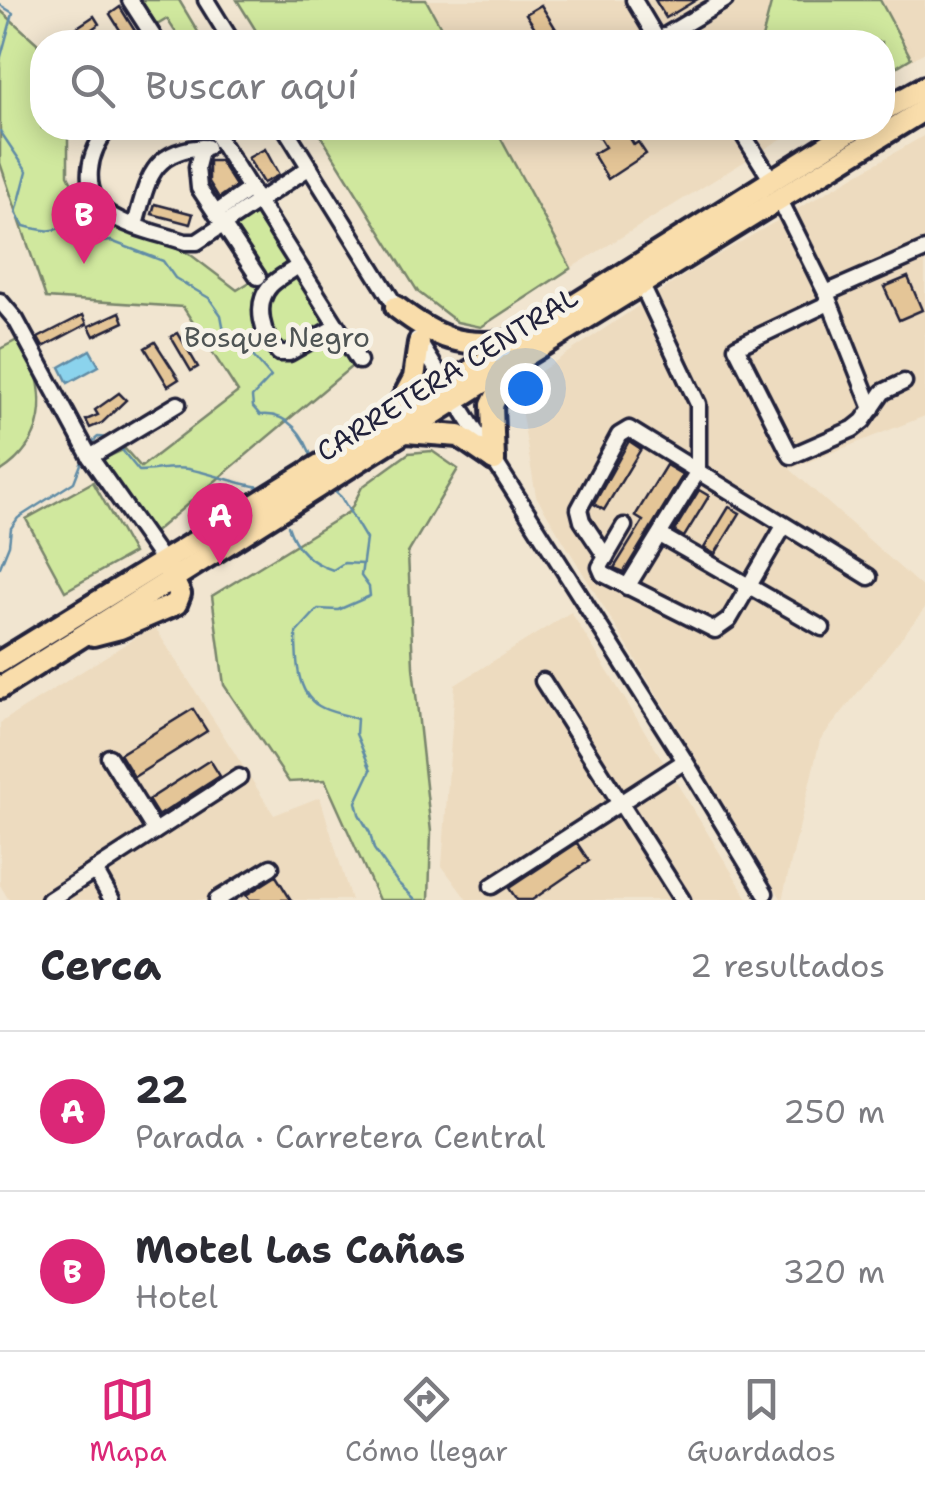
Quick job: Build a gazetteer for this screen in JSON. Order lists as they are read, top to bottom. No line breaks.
{"streets":{"highway":["CARRETERA CENTRAL"]},"parks":["Bosque Negro"],"page":{"search":"Buscar aquí","pins":["B","A"],"heading":["Cerca","2 resultados"],"list":[{"mark":"A","name":"22","note":"Parada · Carretera Central","value":"250 m"},{"mark":"B","name":"Motel Las Cañas","note":"Hotel","value":"320 m"}],"nav":["Mapa","Cómo llegar","Guardados"]}}
